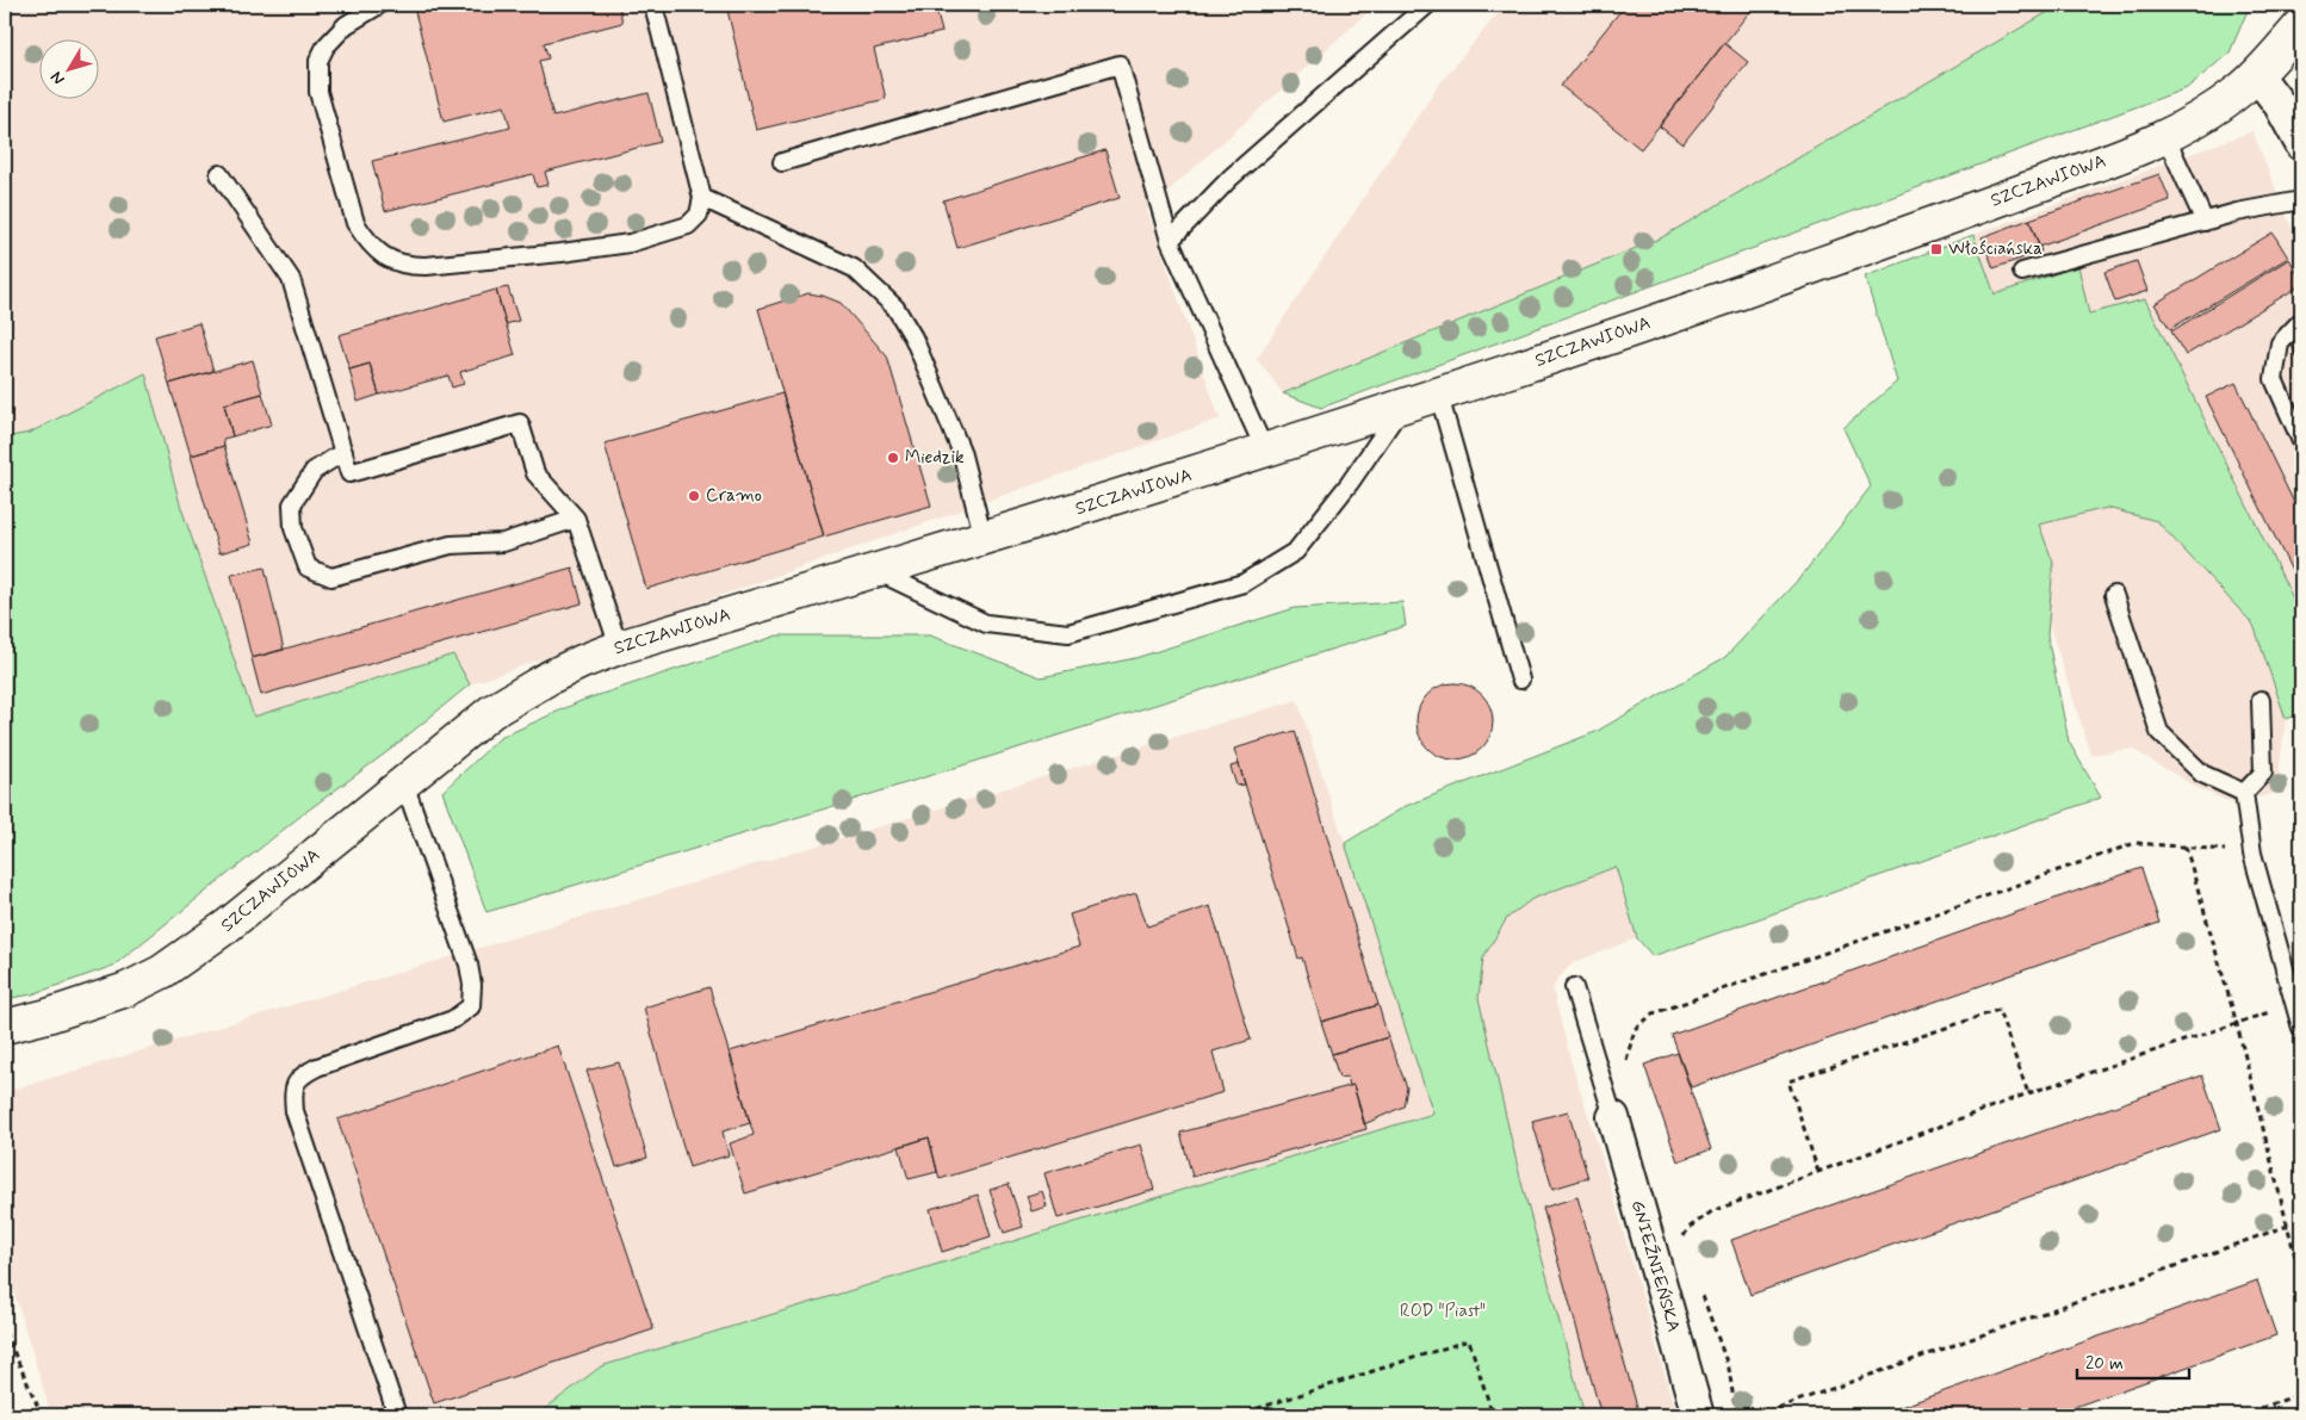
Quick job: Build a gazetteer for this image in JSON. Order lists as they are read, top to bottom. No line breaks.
{"streets":{"street":["SZCZAWIOWA","GNIEŹNIEŃSKA"]},"parks":["ROD \"Piast\""],"places":{"transit":["Włościańska"],"other":["Miedzik","Cramo"]},"scale_bar":"20 m","north":"bottom left"}
